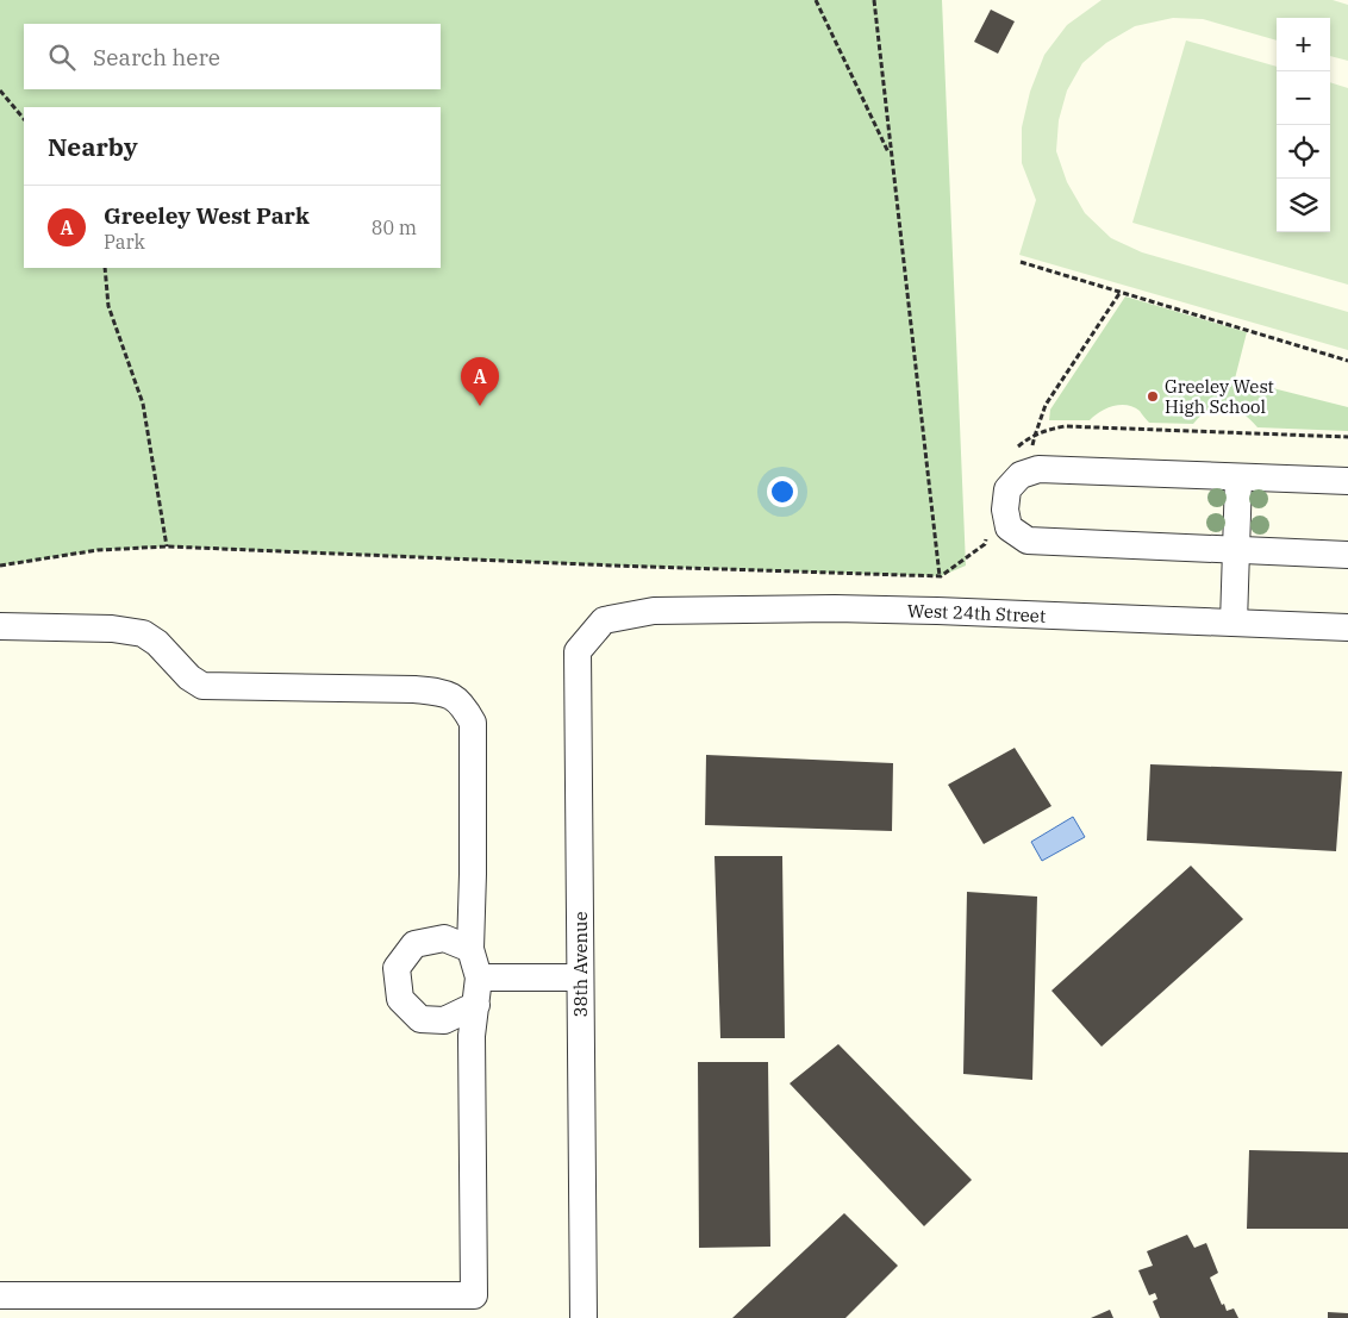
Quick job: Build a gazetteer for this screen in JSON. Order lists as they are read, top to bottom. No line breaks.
{"streets":{"street":["West 24th Street","38th Avenue"]},"crossings":[["West 24th Street","38th Avenue"]],"places":["Greeley West High School"],"page":{"map_buttons":["+","−"],"search":"Search here","heading":"Nearby","list":[{"mark":"A","name":"Greeley West Park","note":"Park","value":"80 m"}],"pins":"A"}}
